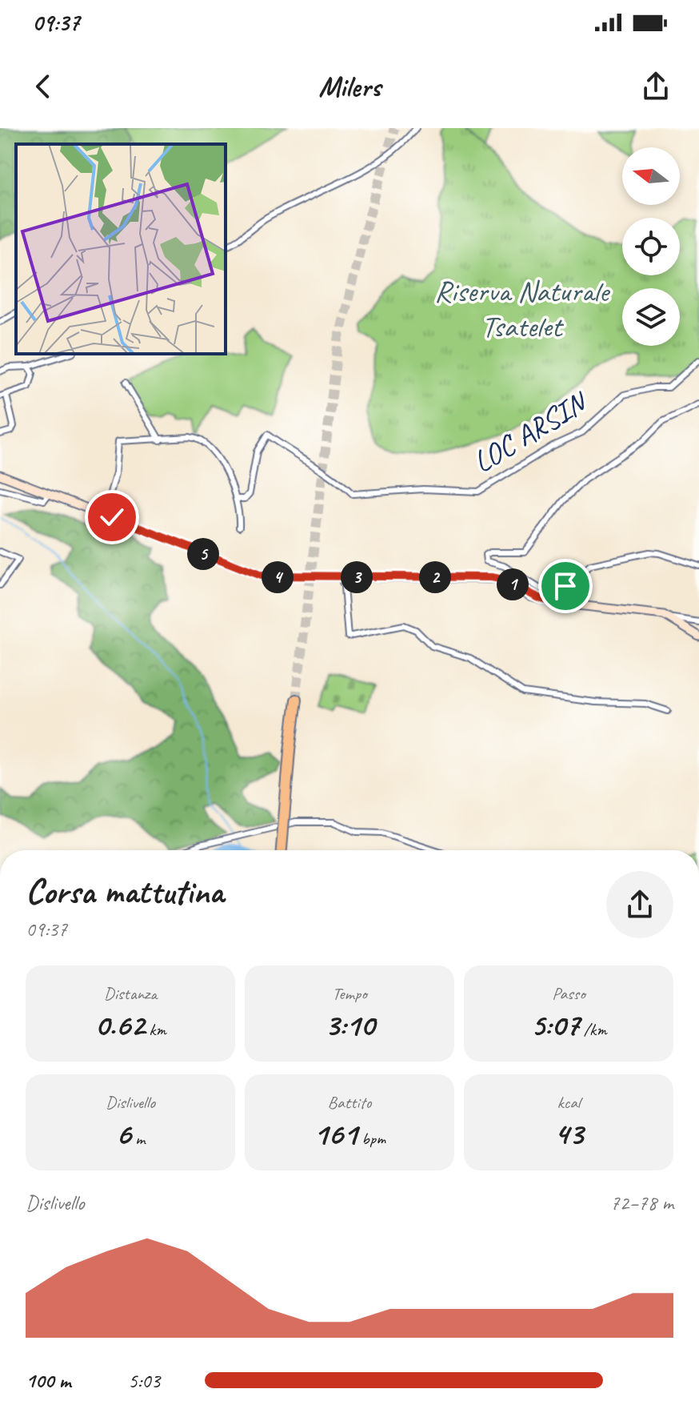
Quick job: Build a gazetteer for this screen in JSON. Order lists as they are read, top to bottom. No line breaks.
{"streets":{"street":["LOC ARSIN"]},"parks":["Riserva Naturale Tsatelet"],"north":"left","page":{"status":"09:37","header":"Milers","pins":["5","2","3","4","1"],"heading":["Corsa mattutina","09:37"],"stats":[["Distanza","0.62 km"],["Tempo","3:10"],["Passo","5:07 /km"],["Dislivello","6 m"],["Battito","161 bpm"],["kcal","43"]],"chart":["Dislivello","72–78 m"],"list":[{"name":"100 m","note":"5:03"}]}}
